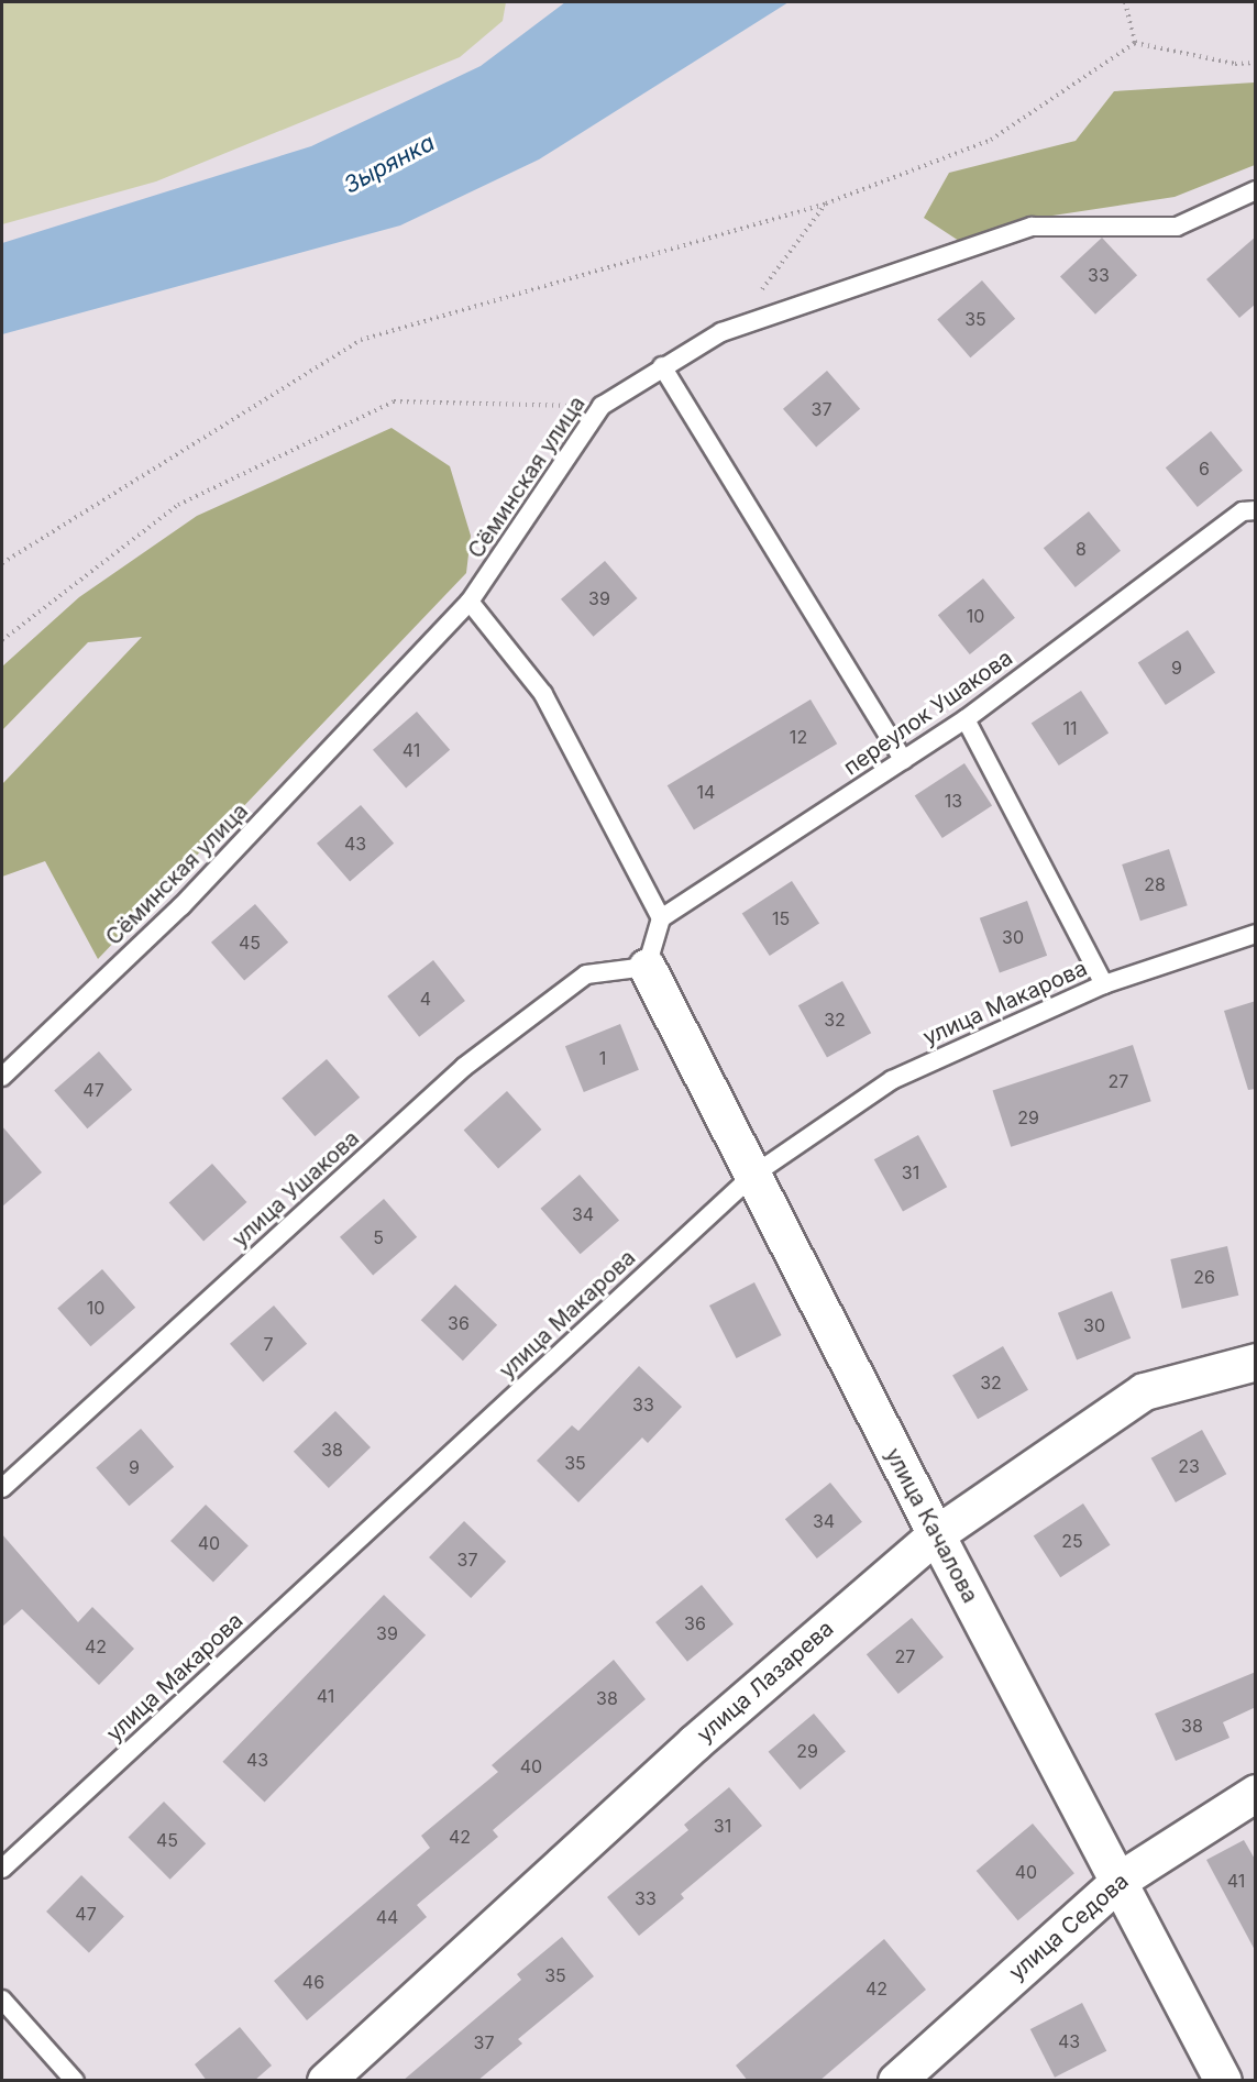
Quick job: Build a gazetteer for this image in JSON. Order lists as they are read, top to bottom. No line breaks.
{"streets":{"street":["улица Качалова","улица Лазарева","улица Седова"],"lane":["Сёминская улица","переулок Ушакова","улица Макарова","улица Ушакова"]},"crossings":[["улица Макарова","улица Качалова"],["улица Ушакова","улица Качалова"],["улица Качалова","улица Лазарева"],["улица Качалова","улица Седова"]],"water":["Зырянка"],"house_numbers":["33","35","37","6","8","39","10","9","11","12","41","14","13","43","28","15","30","45","4","32","1","27","47","29","31","34","5","26","10","36","30","7","32","33","38","35","23","9","34","25","40","37","36","39","42","27","41","38","38","29","43","40","31","42","45","40","41","33","47","44","35","46","42","43","37"]}
